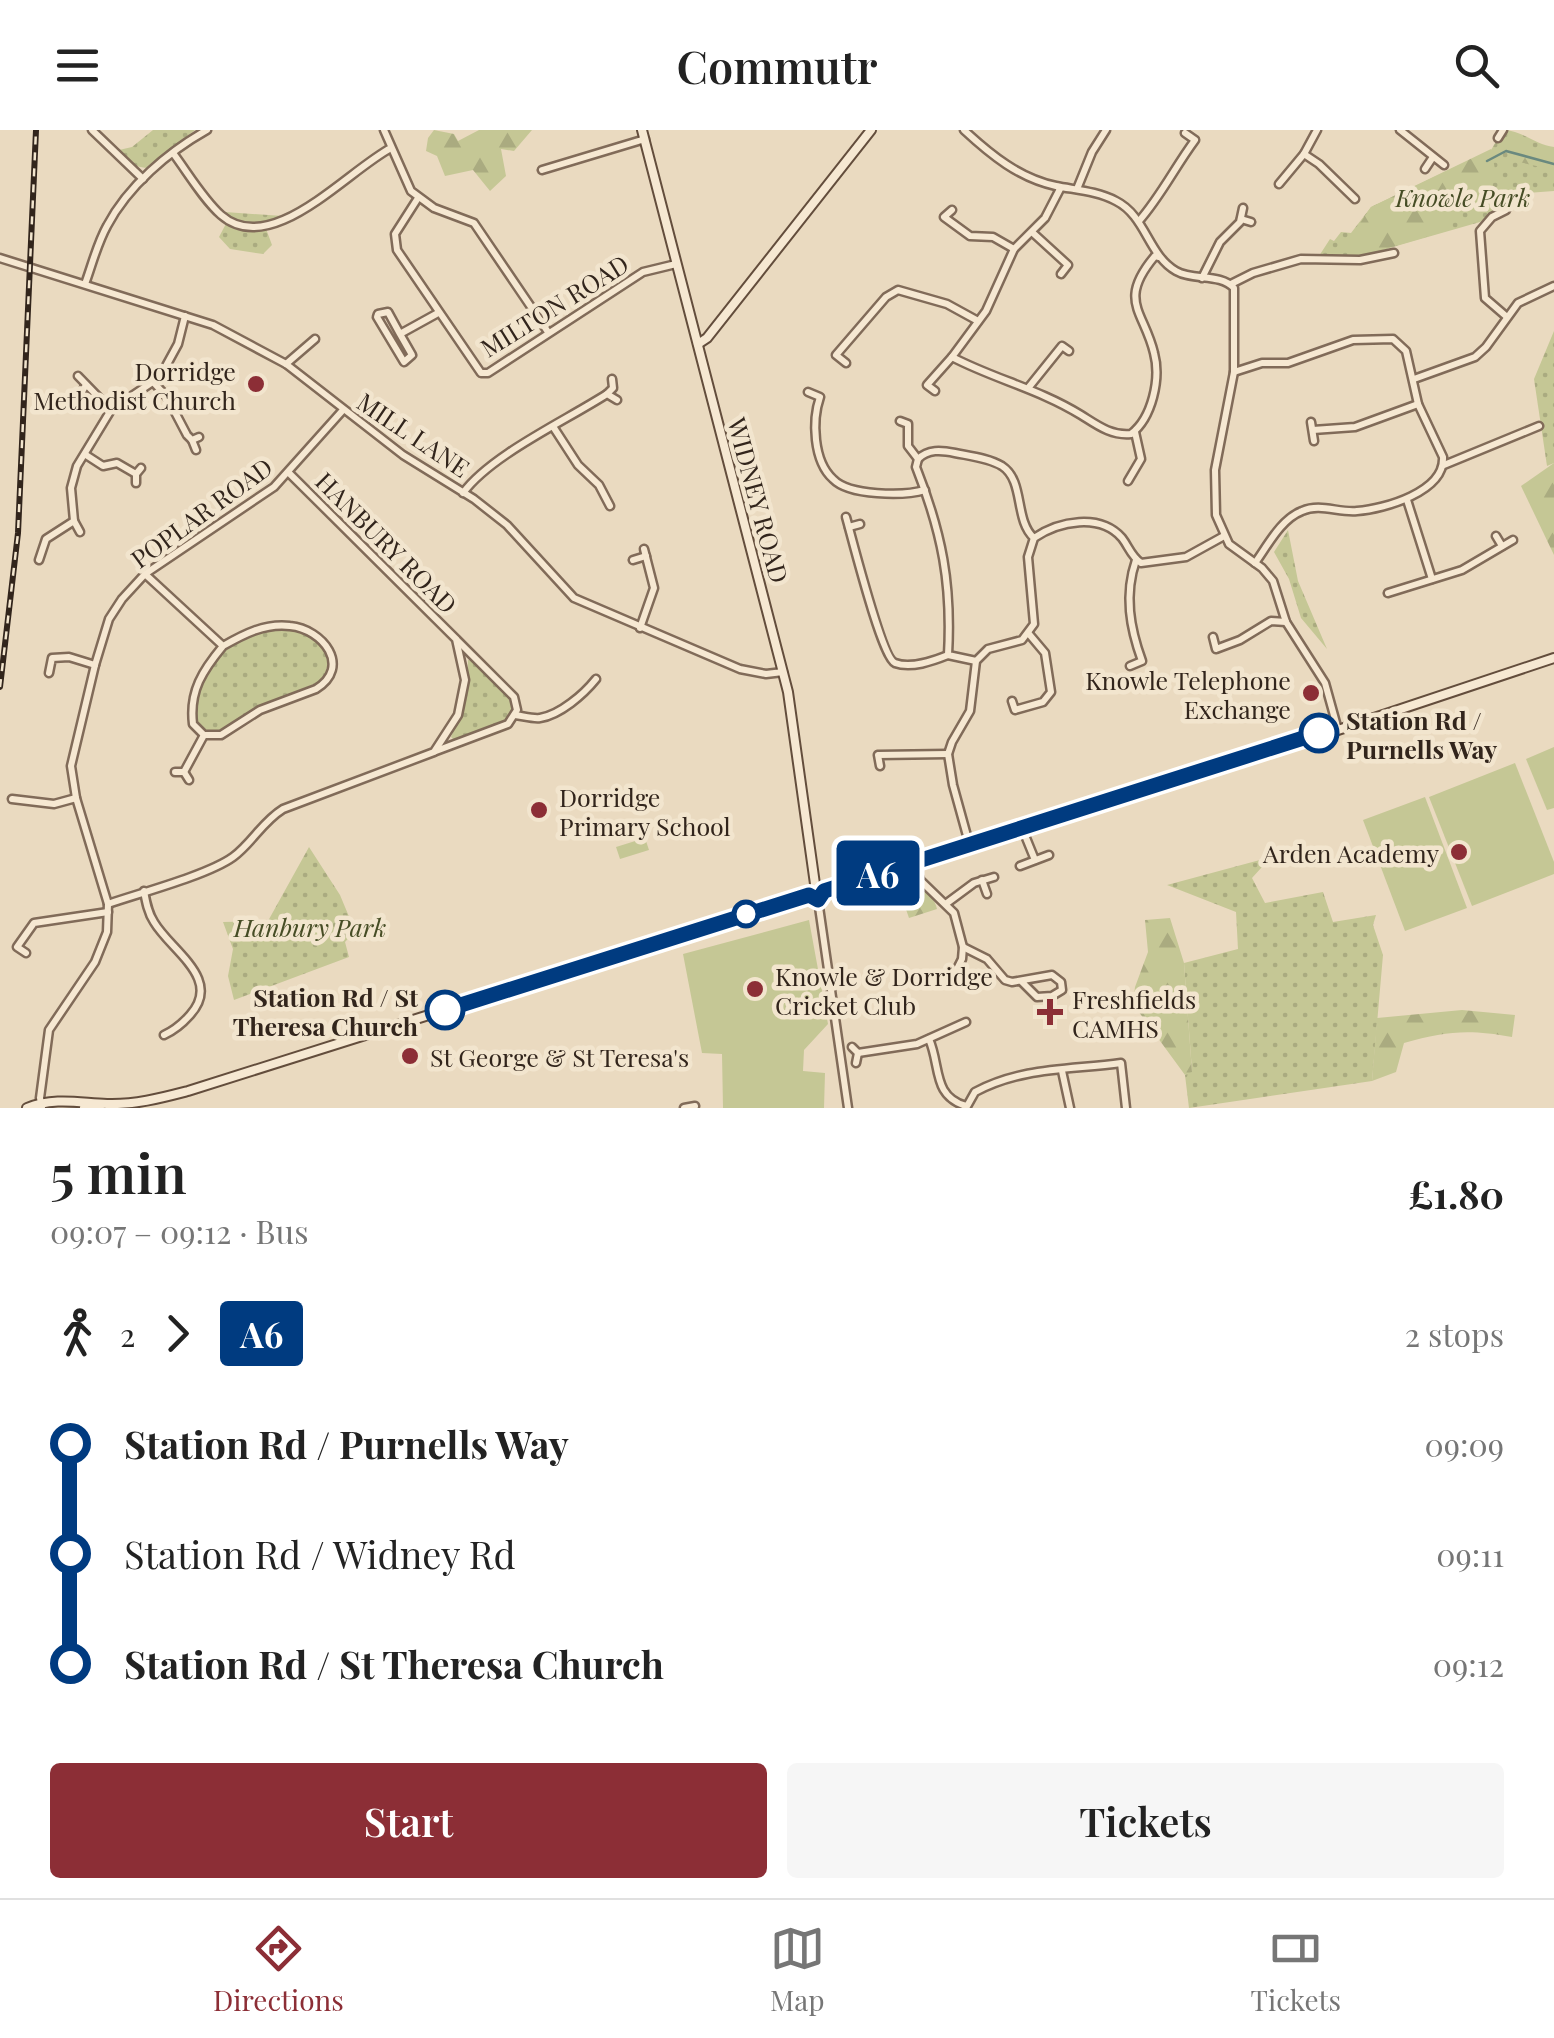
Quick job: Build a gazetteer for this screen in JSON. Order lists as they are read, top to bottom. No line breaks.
{"streets":{"main road":["WIDNEY ROAD"],"street":["MILTON ROAD","MILL LANE","POPLAR ROAD","HANBURY ROAD"]},"crossings":[["MILTON ROAD","WIDNEY ROAD"],["MILL LANE","WIDNEY ROAD"],["MILL LANE","POPLAR ROAD"],["POPLAR ROAD","HANBURY ROAD"]],"parks":["Knowle Park","Hanbury Park"],"places":{"other":["Dorridge Methodist Church","Knowle Telephone Exchange","Station Rd / Purnells Way","Dorridge Primary School","Arden Academy","Knowle & Dorridge Cricket Club","Station Rd / St Theresa Church","St George & St Teresa's"],"health":["Freshfields CAMHS"]},"lines":["bus line A6"],"page":{"header":"Commutr","on_map":"A6","heading":["5 min","09:07 – 09:12 · Bus","£1.80"],"legs":["2","A6","2 stops"],"list":[{"name":"Station Rd / Purnells Way","value":"09:09"},{"name":"Station Rd / Widney Rd","value":"09:11"},{"name":"Station Rd / St Theresa Church","value":"09:12"}],"buttons":["Start","Tickets"],"tabs":["Directions","Map","Tickets"]}}
